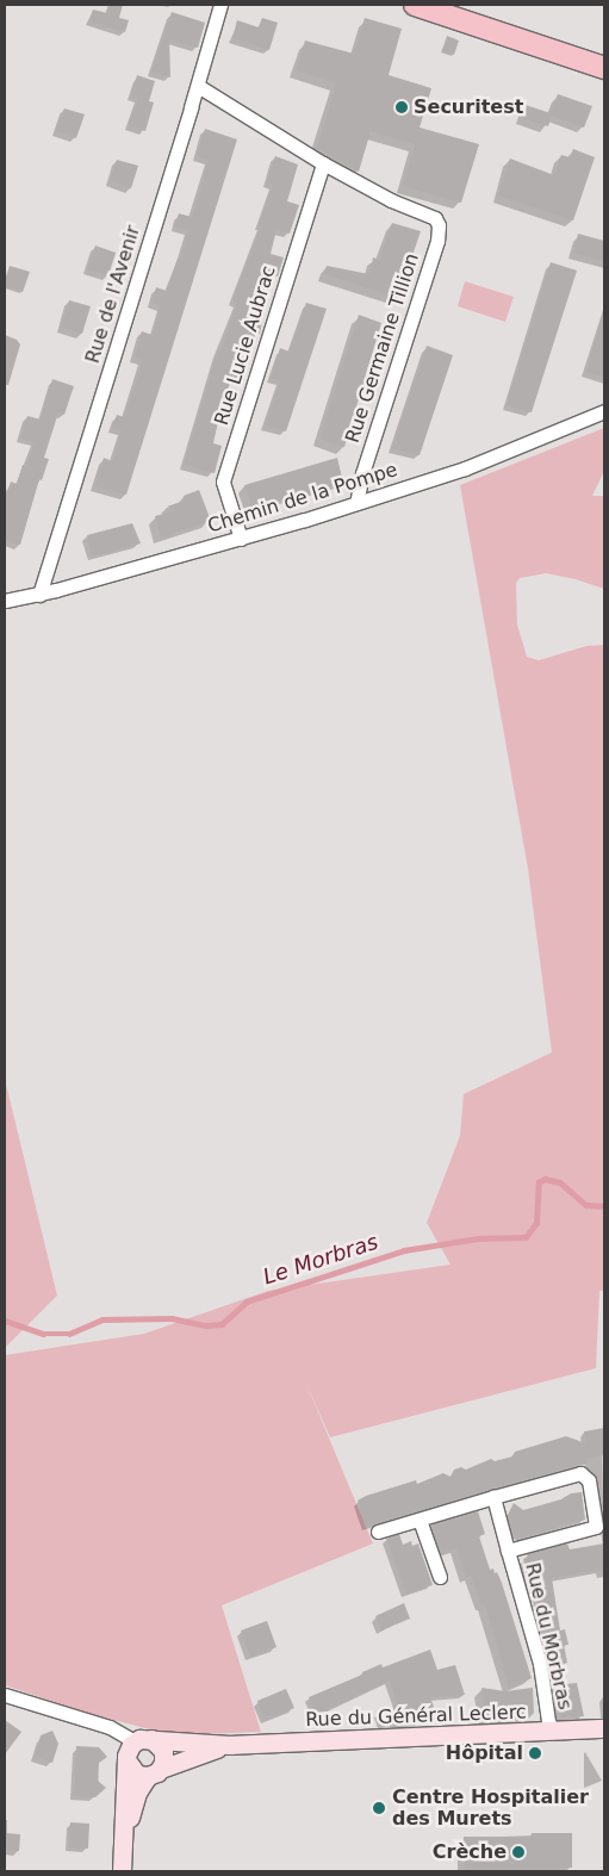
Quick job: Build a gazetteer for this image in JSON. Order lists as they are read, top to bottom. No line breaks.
{"streets":{"main road":["Rue du Général Leclerc"],"street":["Rue de l'Avenir","Rue Lucie Aubrac","Rue Germaine Tillion","Chemin de la Pompe","Rue du Morbras"]},"crossings":[["Rue de l'Avenir","Chemin de la Pompe"],["Rue Lucie Aubrac","Rue Germaine Tillion"],["Rue Lucie Aubrac","Chemin de la Pompe"],["Rue Germaine Tillion","Chemin de la Pompe"],["Rue du Morbras","Rue du Général Leclerc"]],"water":["Le Morbras"],"places":["Securitest","Hôpital","Centre Hospitalier des Murets","Crèche"]}
